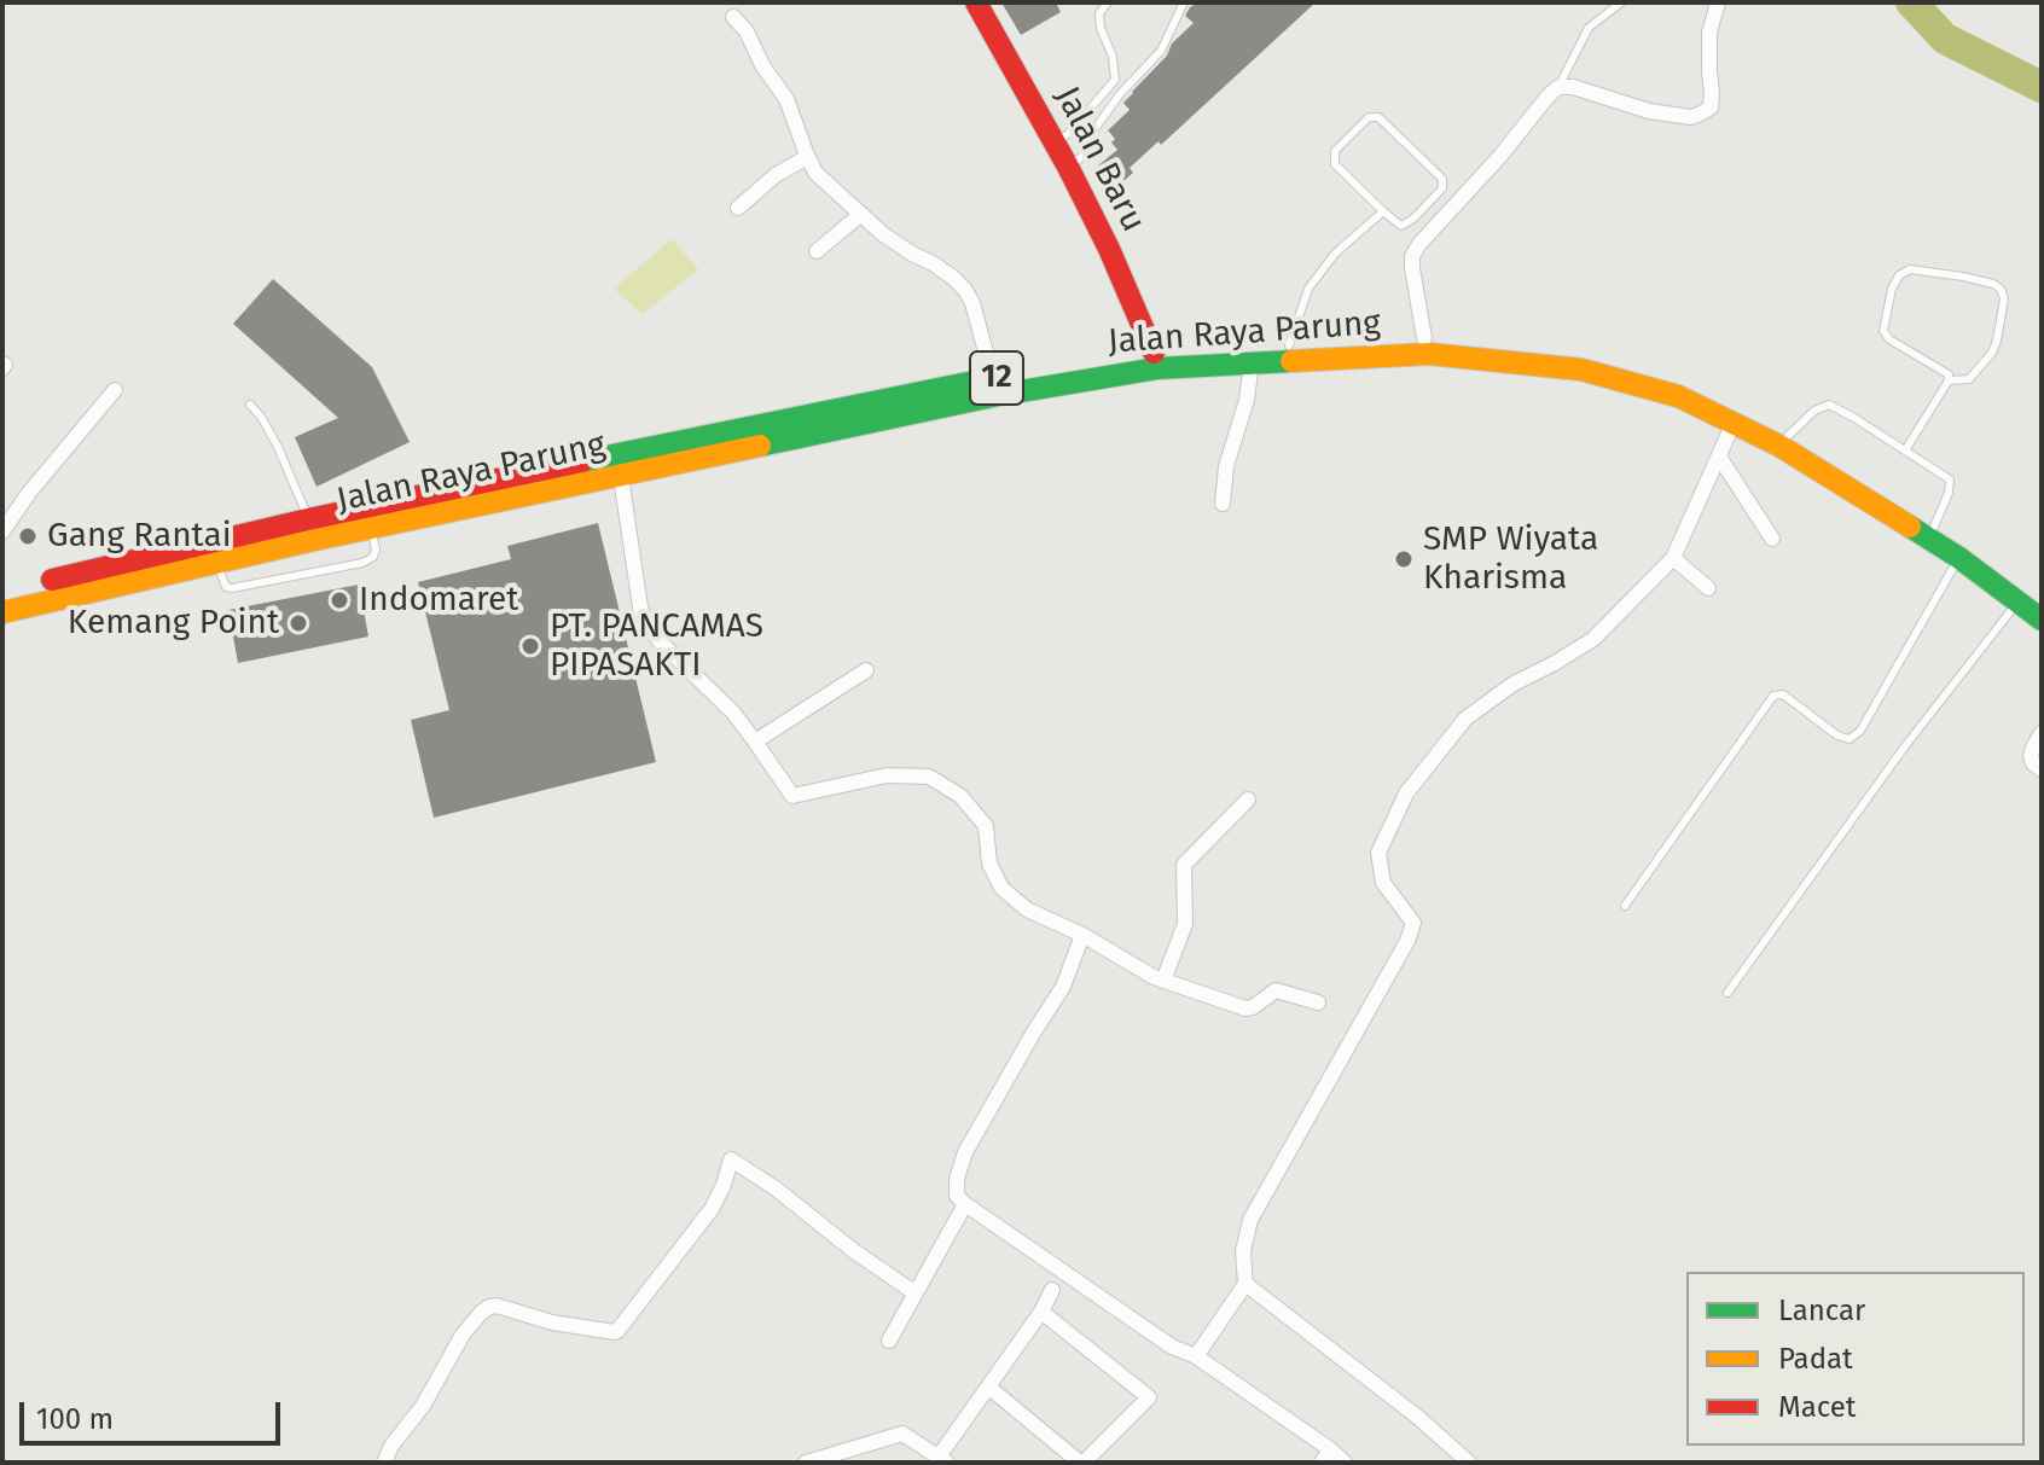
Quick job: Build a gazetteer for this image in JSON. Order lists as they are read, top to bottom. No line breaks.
{"streets":{"main road":["Jalan Baru","Jalan Raya Parung","12"]},"crossings":[["Jalan Baru","Jalan Raya Parung"]],"places":["Gang Rantai","SMP Wiyata Kharisma","Indomaret","Kemang Point","PT. PANCAMAS PIPASAKTI"],"legend":["Lancar","Padat","Macet"],"scale_bar":"100 m"}
